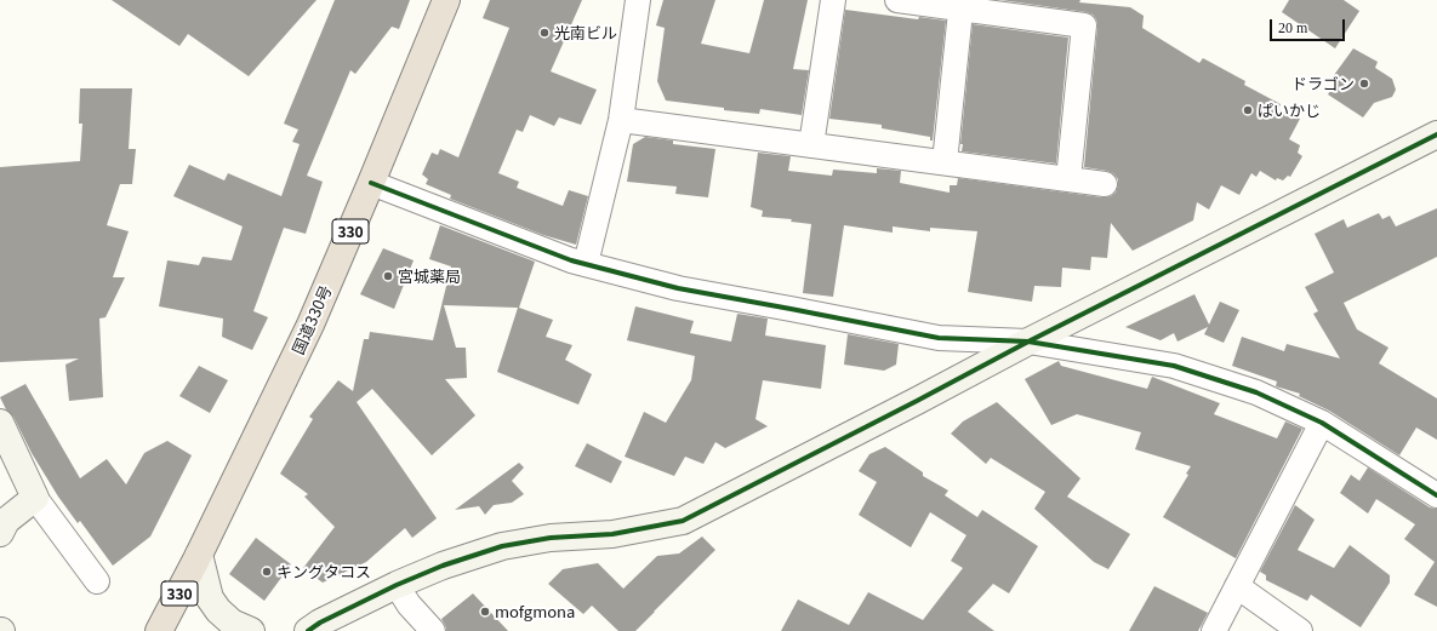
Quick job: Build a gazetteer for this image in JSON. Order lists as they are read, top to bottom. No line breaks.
{"streets":{"highway":["330","国道330号"]},"places":["光南ビル","ドラゴン","ぱいかじ","宮城薬局","キングタコス","mofgmona"],"scale_bar":"20 m"}
